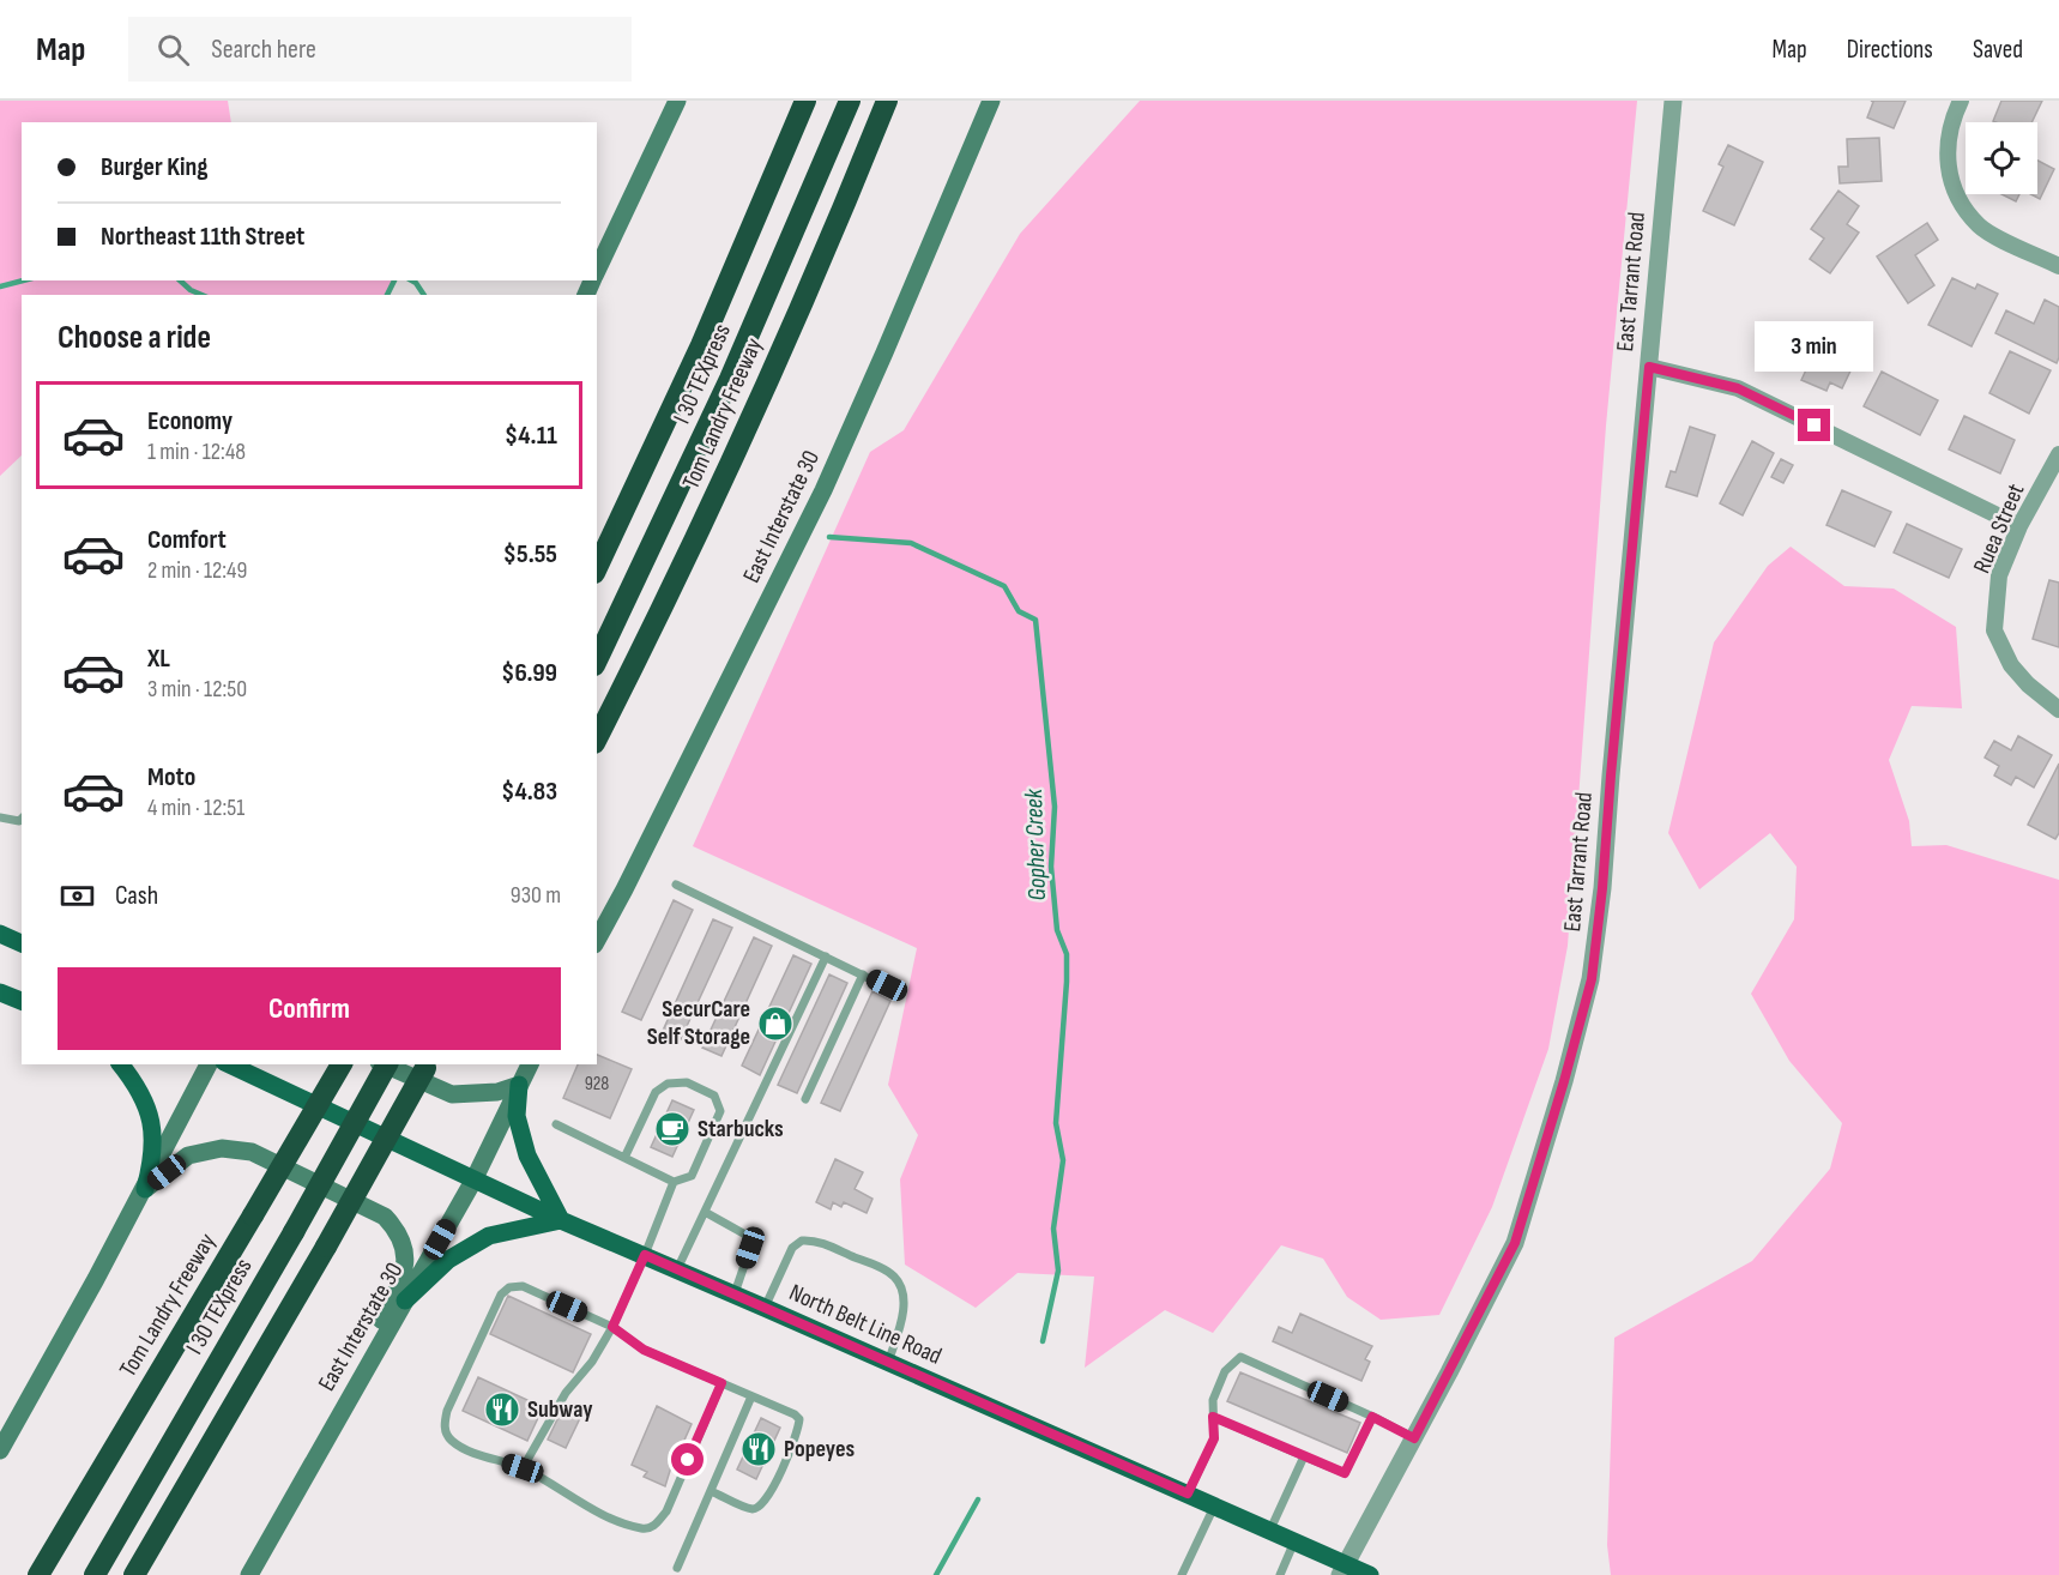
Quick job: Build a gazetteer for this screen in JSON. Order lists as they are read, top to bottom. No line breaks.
{"streets":{"highway":["I 30 TEXpress","Tom Landry Freeway"],"main road":["East Interstate 30","North Belt Line Road"],"street":["East Tarrant Road","Ruea Street"]},"crossings":[["East Tarrant Road","North Belt Line Road"],["East Interstate 30","North Belt Line Road"]],"water":["Gopher Creek"],"places":{"shop":["SecurCare Self Storage"],"cafe":["Starbucks"],"restaurant":["Subway","Popeyes"]},"house_numbers":["928"],"page":{"header":"Map","search":"Search here","nav":["Map","Directions","Saved"],"banner":["Burger King","Northeast 11th Street"],"heading":"Choose a ride","bubble":"3 min","list":[{"name":"Economy","note":"1 min · 12:48","value":"$4.11"},{"name":"Comfort","note":"2 min · 12:49","value":"$5.55"},{"name":"XL","note":"3 min · 12:50","value":"$6.99"},{"name":"Moto","note":"4 min · 12:51","value":"$4.83"}],"pay":["Cash","930 m"],"buttons":"Confirm"}}
